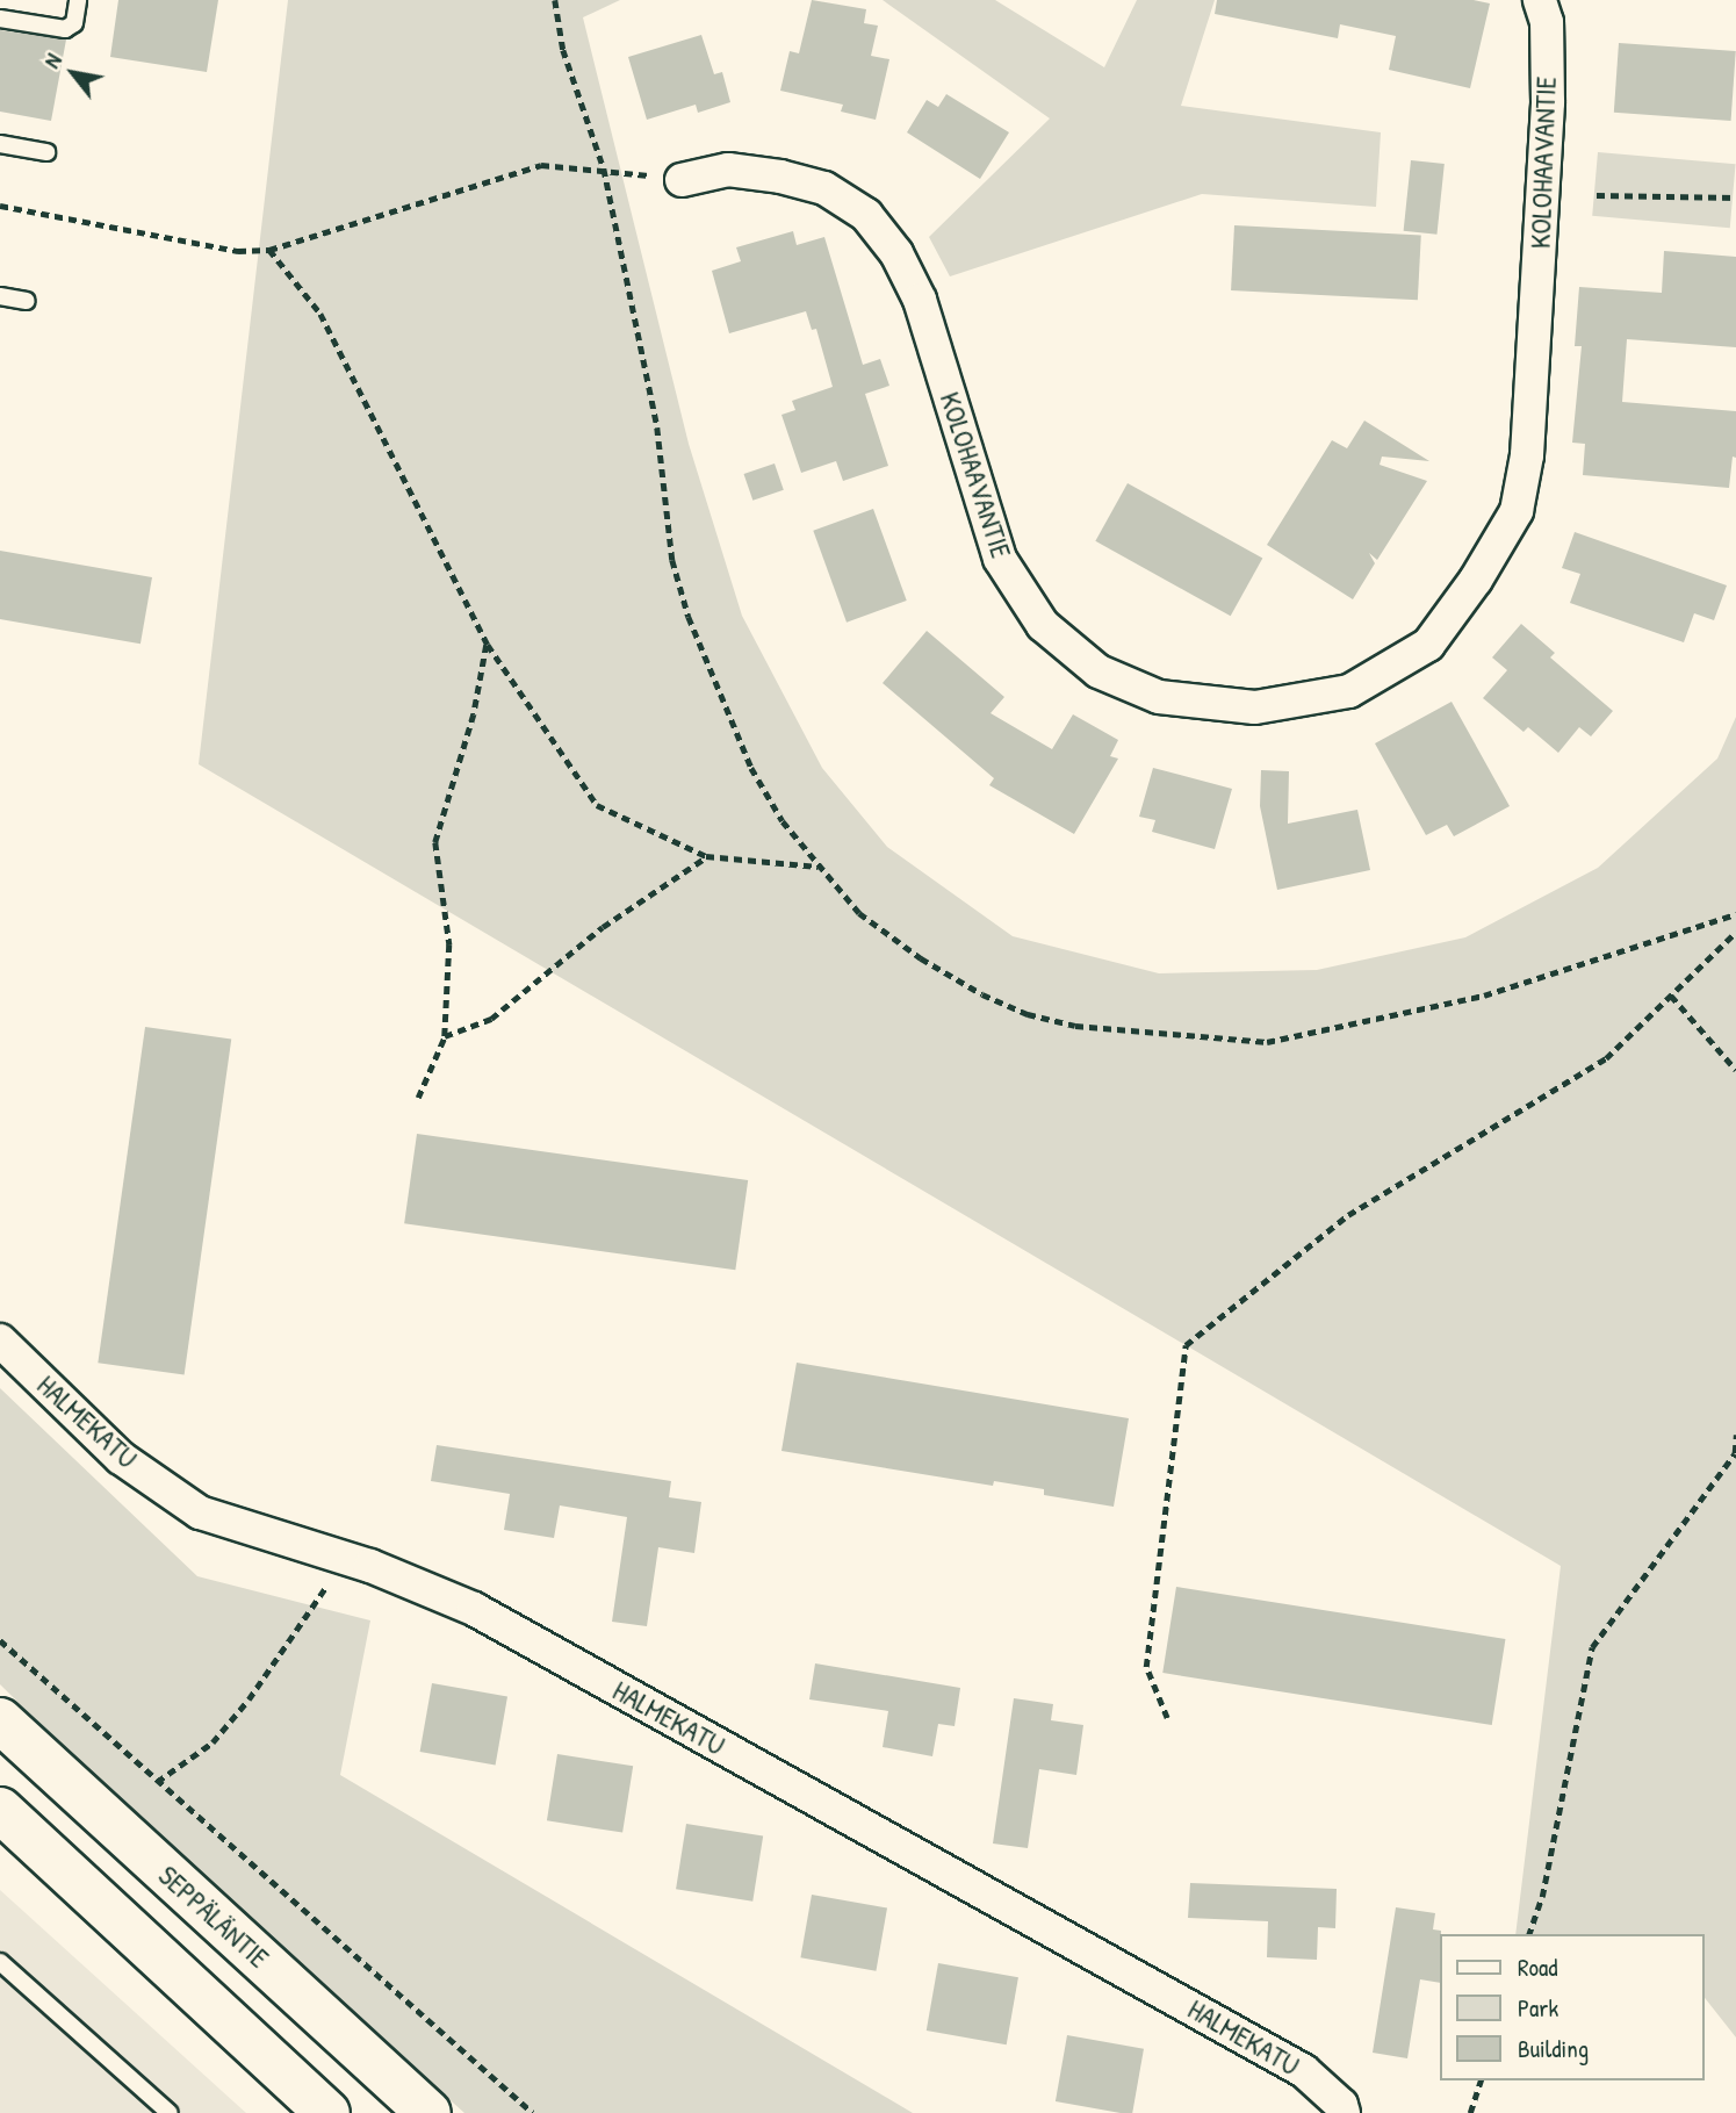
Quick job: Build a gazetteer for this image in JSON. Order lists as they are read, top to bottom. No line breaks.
{"streets":{"main road":["SEPPÄLÄNTIE"],"street":["KOLOHAAVANTIE","HALMEKATU"]},"legend":["Road","Park","Building"],"north":"top left"}
